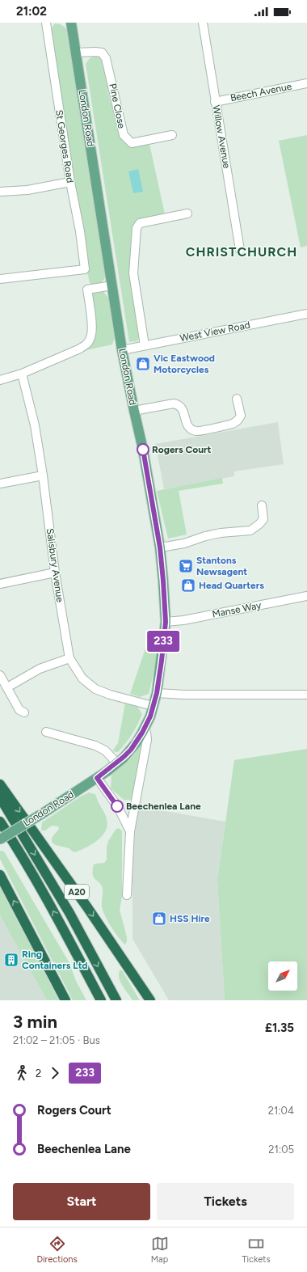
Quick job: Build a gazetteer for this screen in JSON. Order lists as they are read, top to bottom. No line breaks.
{"streets":{"highway":["A20"],"main road":["London Road"],"street":["Beech Avenue","Pine Close","Willow Avenue","St Georges Road","West View Road","Salisbury Avenue","Manse Way"]},"crossings":[["Beech Avenue","Willow Avenue"],["Pine Close","London Road"],["London Road","West View Road"],["London Road","Salisbury Avenue"],["London Road","Manse Way"]],"districts":["CHRISTCHURCH"],"places":{"shop":["Vic Eastwood Motorcycles","Head Quarters","HSS Hire"],"other":["Rogers Court","Beechenlea Lane"],"supermarket":["Stantons Newsagent"],"building":["Ring Containers Ltd"]},"lines":["bus line 233"],"north":"top right","page":{"status":"21:02","on_map":"233","heading":["3 min","21:02 – 21:05 · Bus","£1.35"],"legs":["2","233"],"list":[{"name":"Rogers Court","value":"21:04"},{"name":"Beechenlea Lane","value":"21:05"}],"buttons":["Start","Tickets"],"tabs":["Directions","Map","Tickets"]}}
